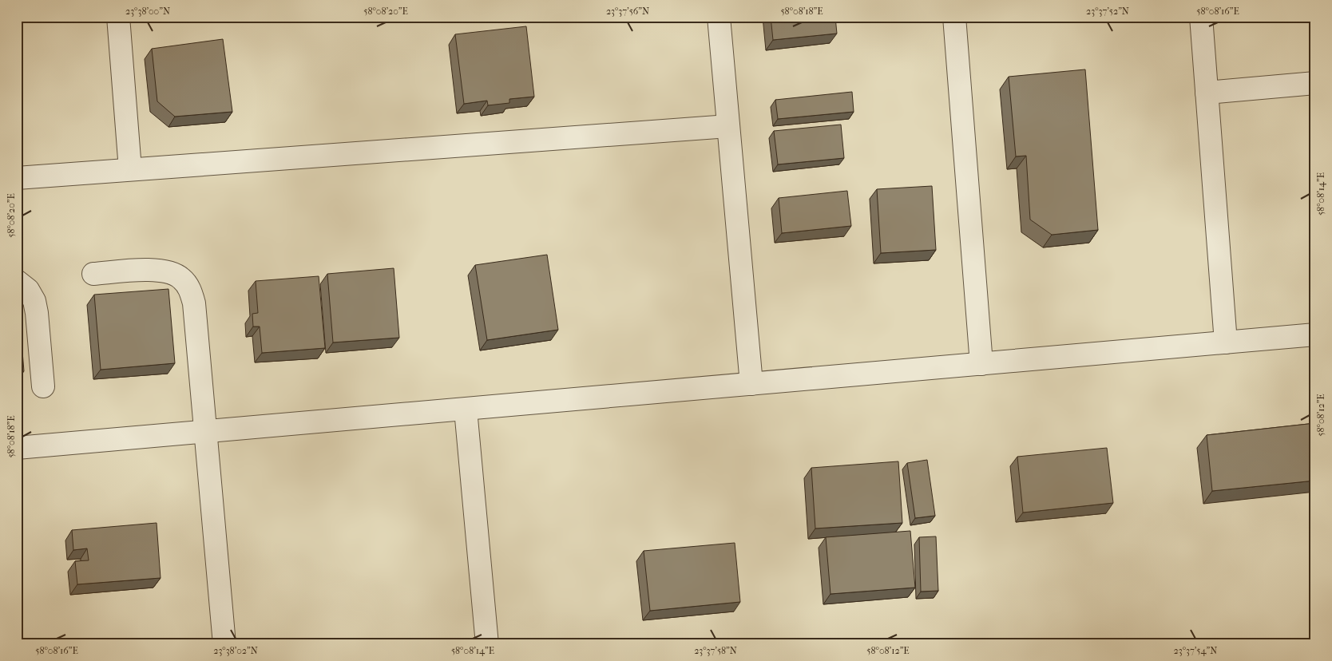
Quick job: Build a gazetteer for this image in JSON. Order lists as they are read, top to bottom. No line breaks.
{"coordinates":["23°38'00\"N","58°08'20\"E","23°37'56\"N","58°08'18\"E","23°37'52\"N","58°08'16\"E","58°08'14\"E","58°08'12\"E","23°38'02\"N","23°37'58\"N","23°37'54\"N"]}
